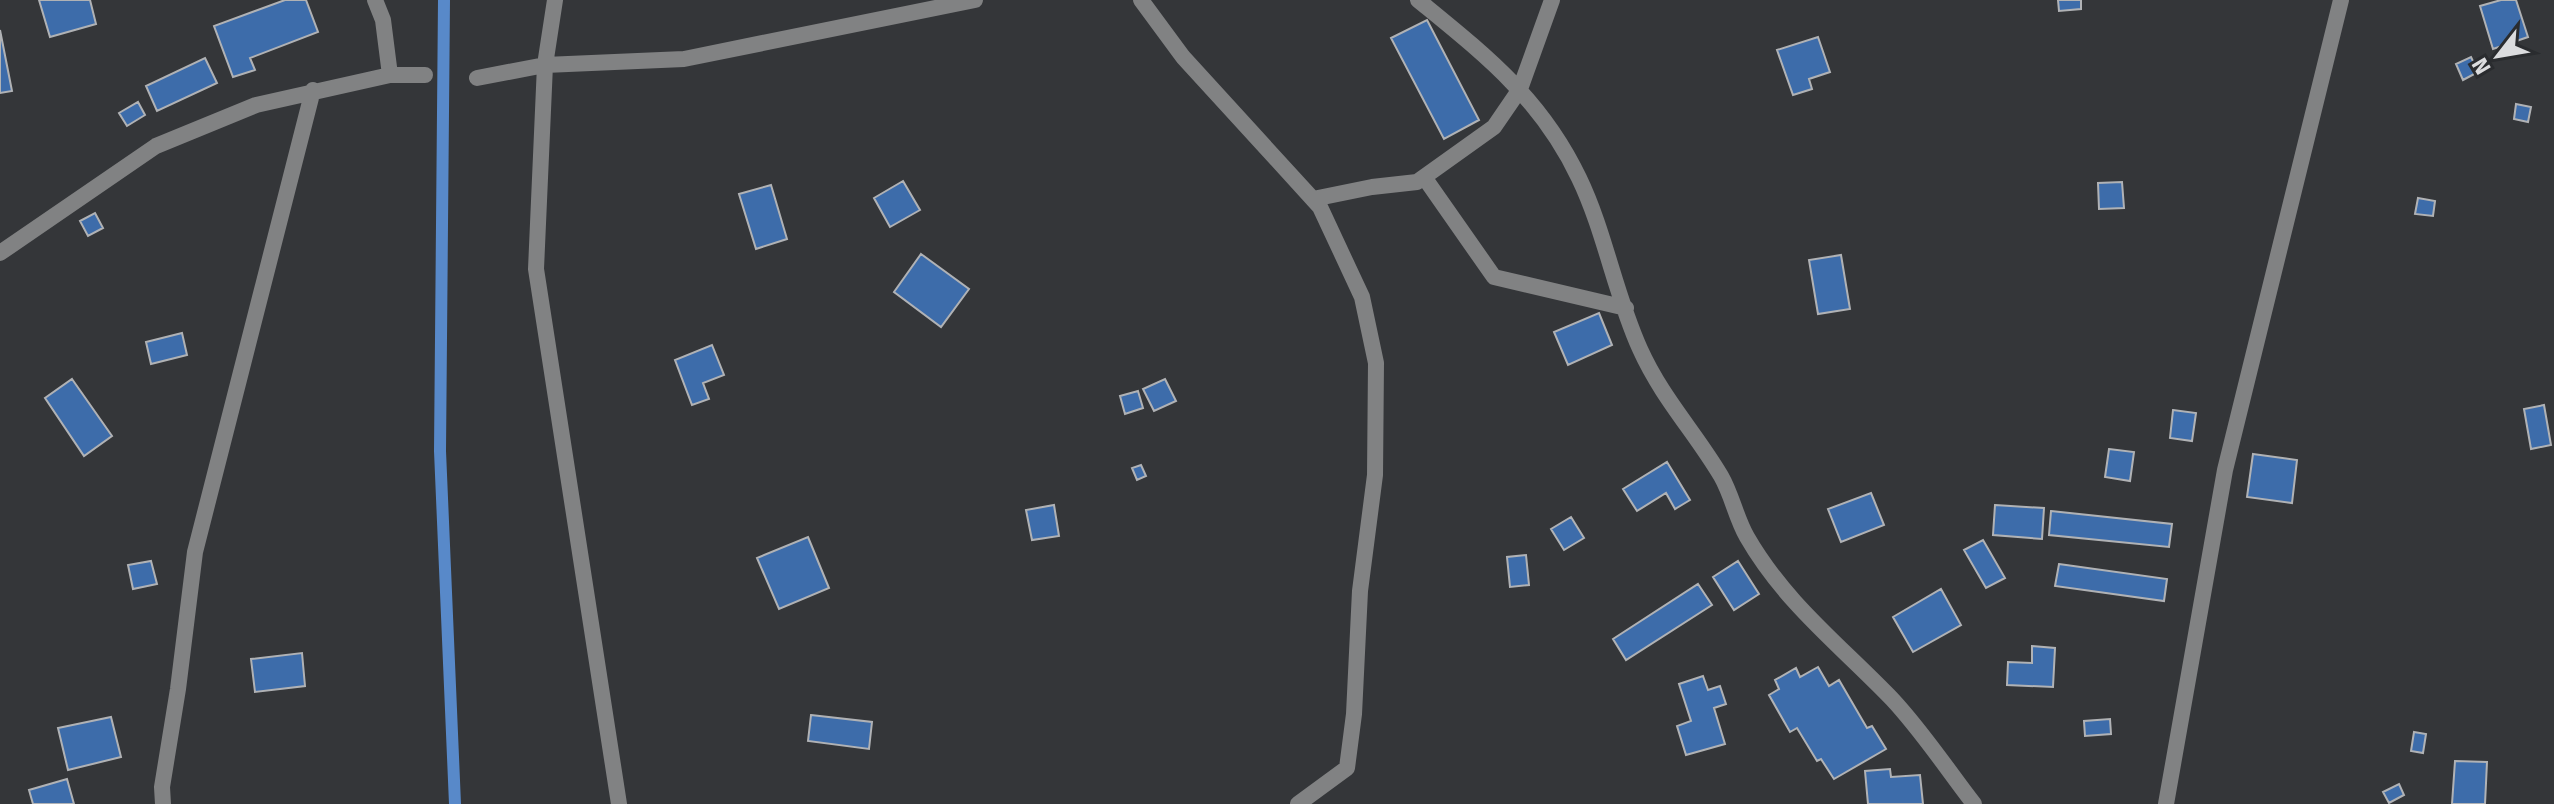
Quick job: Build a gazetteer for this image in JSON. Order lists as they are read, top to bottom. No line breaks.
{"north":"bottom left"}
